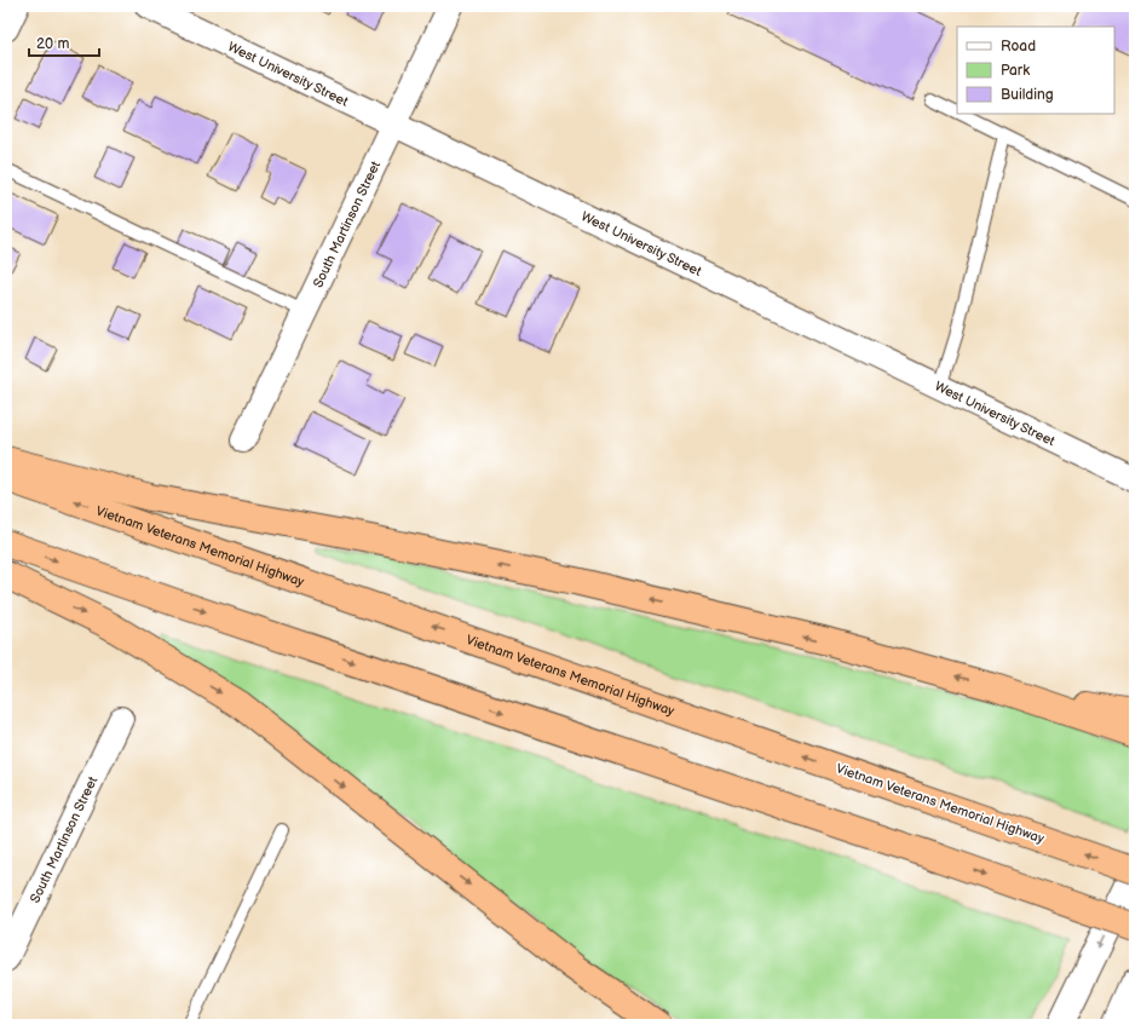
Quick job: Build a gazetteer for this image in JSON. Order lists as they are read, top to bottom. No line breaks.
{"streets":{"highway":["Vietnam Veterans Memorial Highway"],"street":["West University Street","South Martinson Street"]},"crossings":[["West University Street","South Martinson Street"]],"legend":["Road","Park","Building"],"scale_bar":"20 m"}
